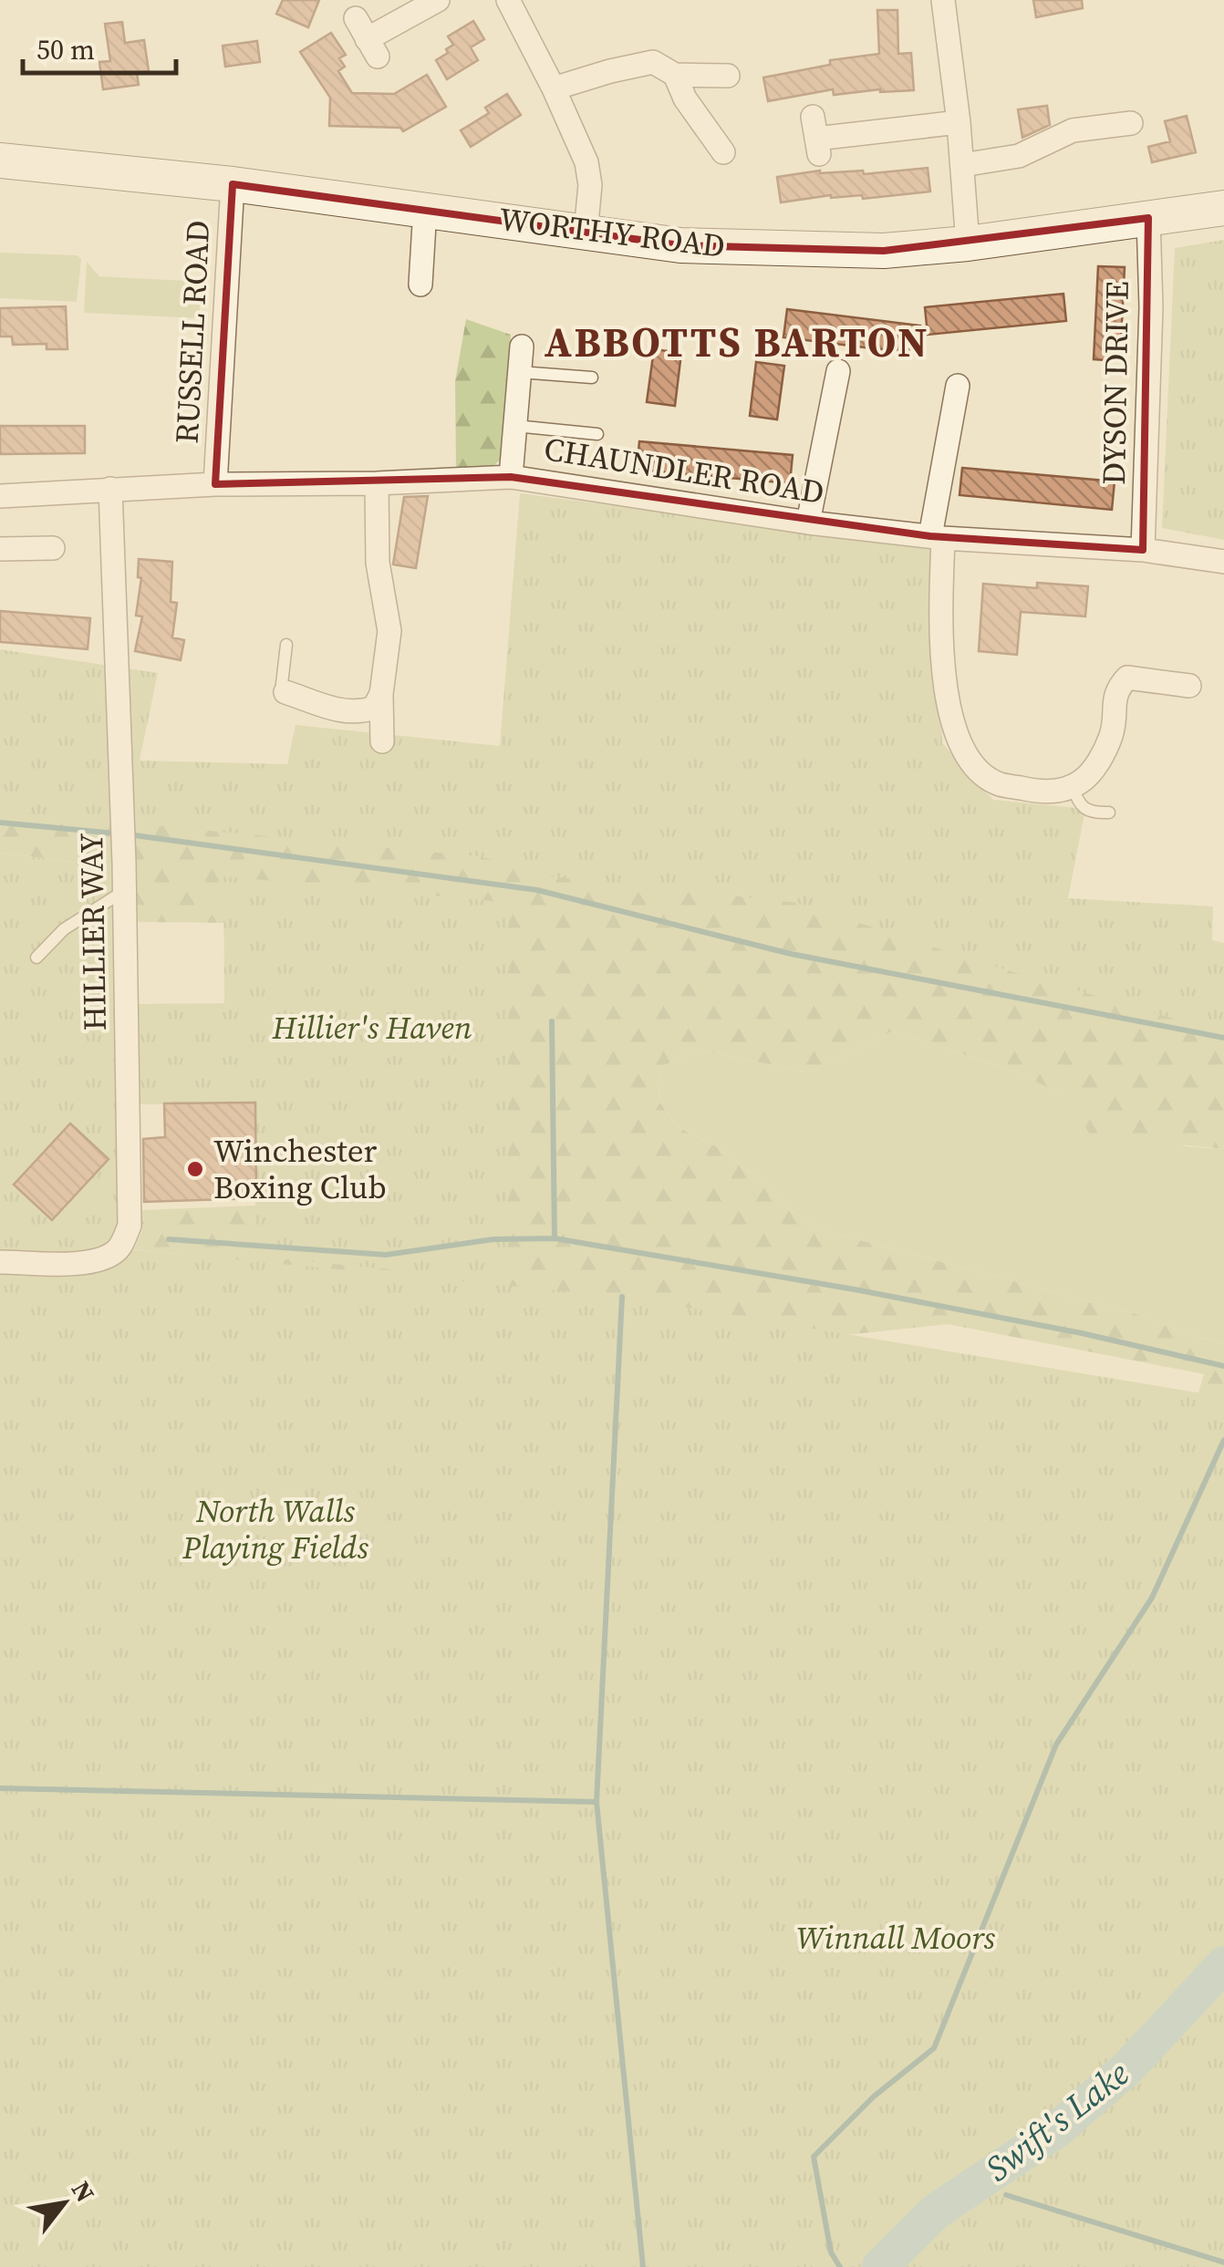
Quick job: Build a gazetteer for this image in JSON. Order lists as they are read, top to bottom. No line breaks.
{"streets":{"main road":["WORTHY ROAD"],"street":["RUSSELL ROAD","DYSON DRIVE","CHAUNDLER ROAD","HILLIER WAY"]},"crossings":[["WORTHY ROAD","RUSSELL ROAD"],["WORTHY ROAD","DYSON DRIVE"],["RUSSELL ROAD","CHAUNDLER ROAD"],["DYSON DRIVE","CHAUNDLER ROAD"],["CHAUNDLER ROAD","HILLIER WAY"]],"districts":["ABBOTTS BARTON"],"water":["Swift's Lake"],"parks":["Hillier's Haven","North Walls Playing Fields","Winnall Moors"],"places":["Winchester Boxing Club"],"scale_bar":"50 m","north":"top right"}
